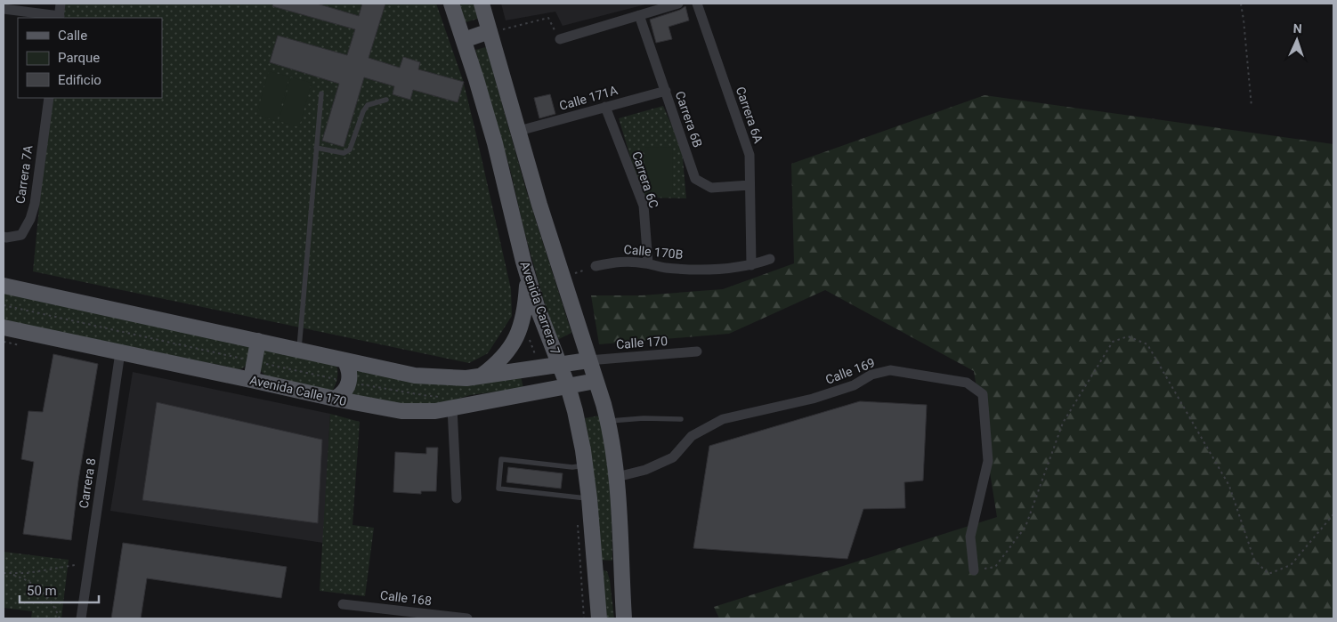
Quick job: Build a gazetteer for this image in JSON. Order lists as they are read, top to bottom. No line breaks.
{"streets":{"main road":["Avenida Carrera 7","Avenida Calle 170"],"street":["Calle 171A","Carrera 6A","Carrera 6B","Carrera 7A","Carrera 6C","Calle 170B","Calle 170","Calle 169","Carrera 8","Calle 168"]},"crossings":[["Calle 171A","Carrera 6B"],["Calle 171A","Carrera 6C"],["Carrera 6A","Carrera 6B"],["Carrera 6A","Calle 170B"],["Carrera 6C","Calle 170B"],["Avenida Carrera 7","Avenida Calle 170"],["Avenida Calle 170","Carrera 8"]],"legend":["Calle","Parque","Edificio"],"scale_bar":"50 m","north":"top"}
